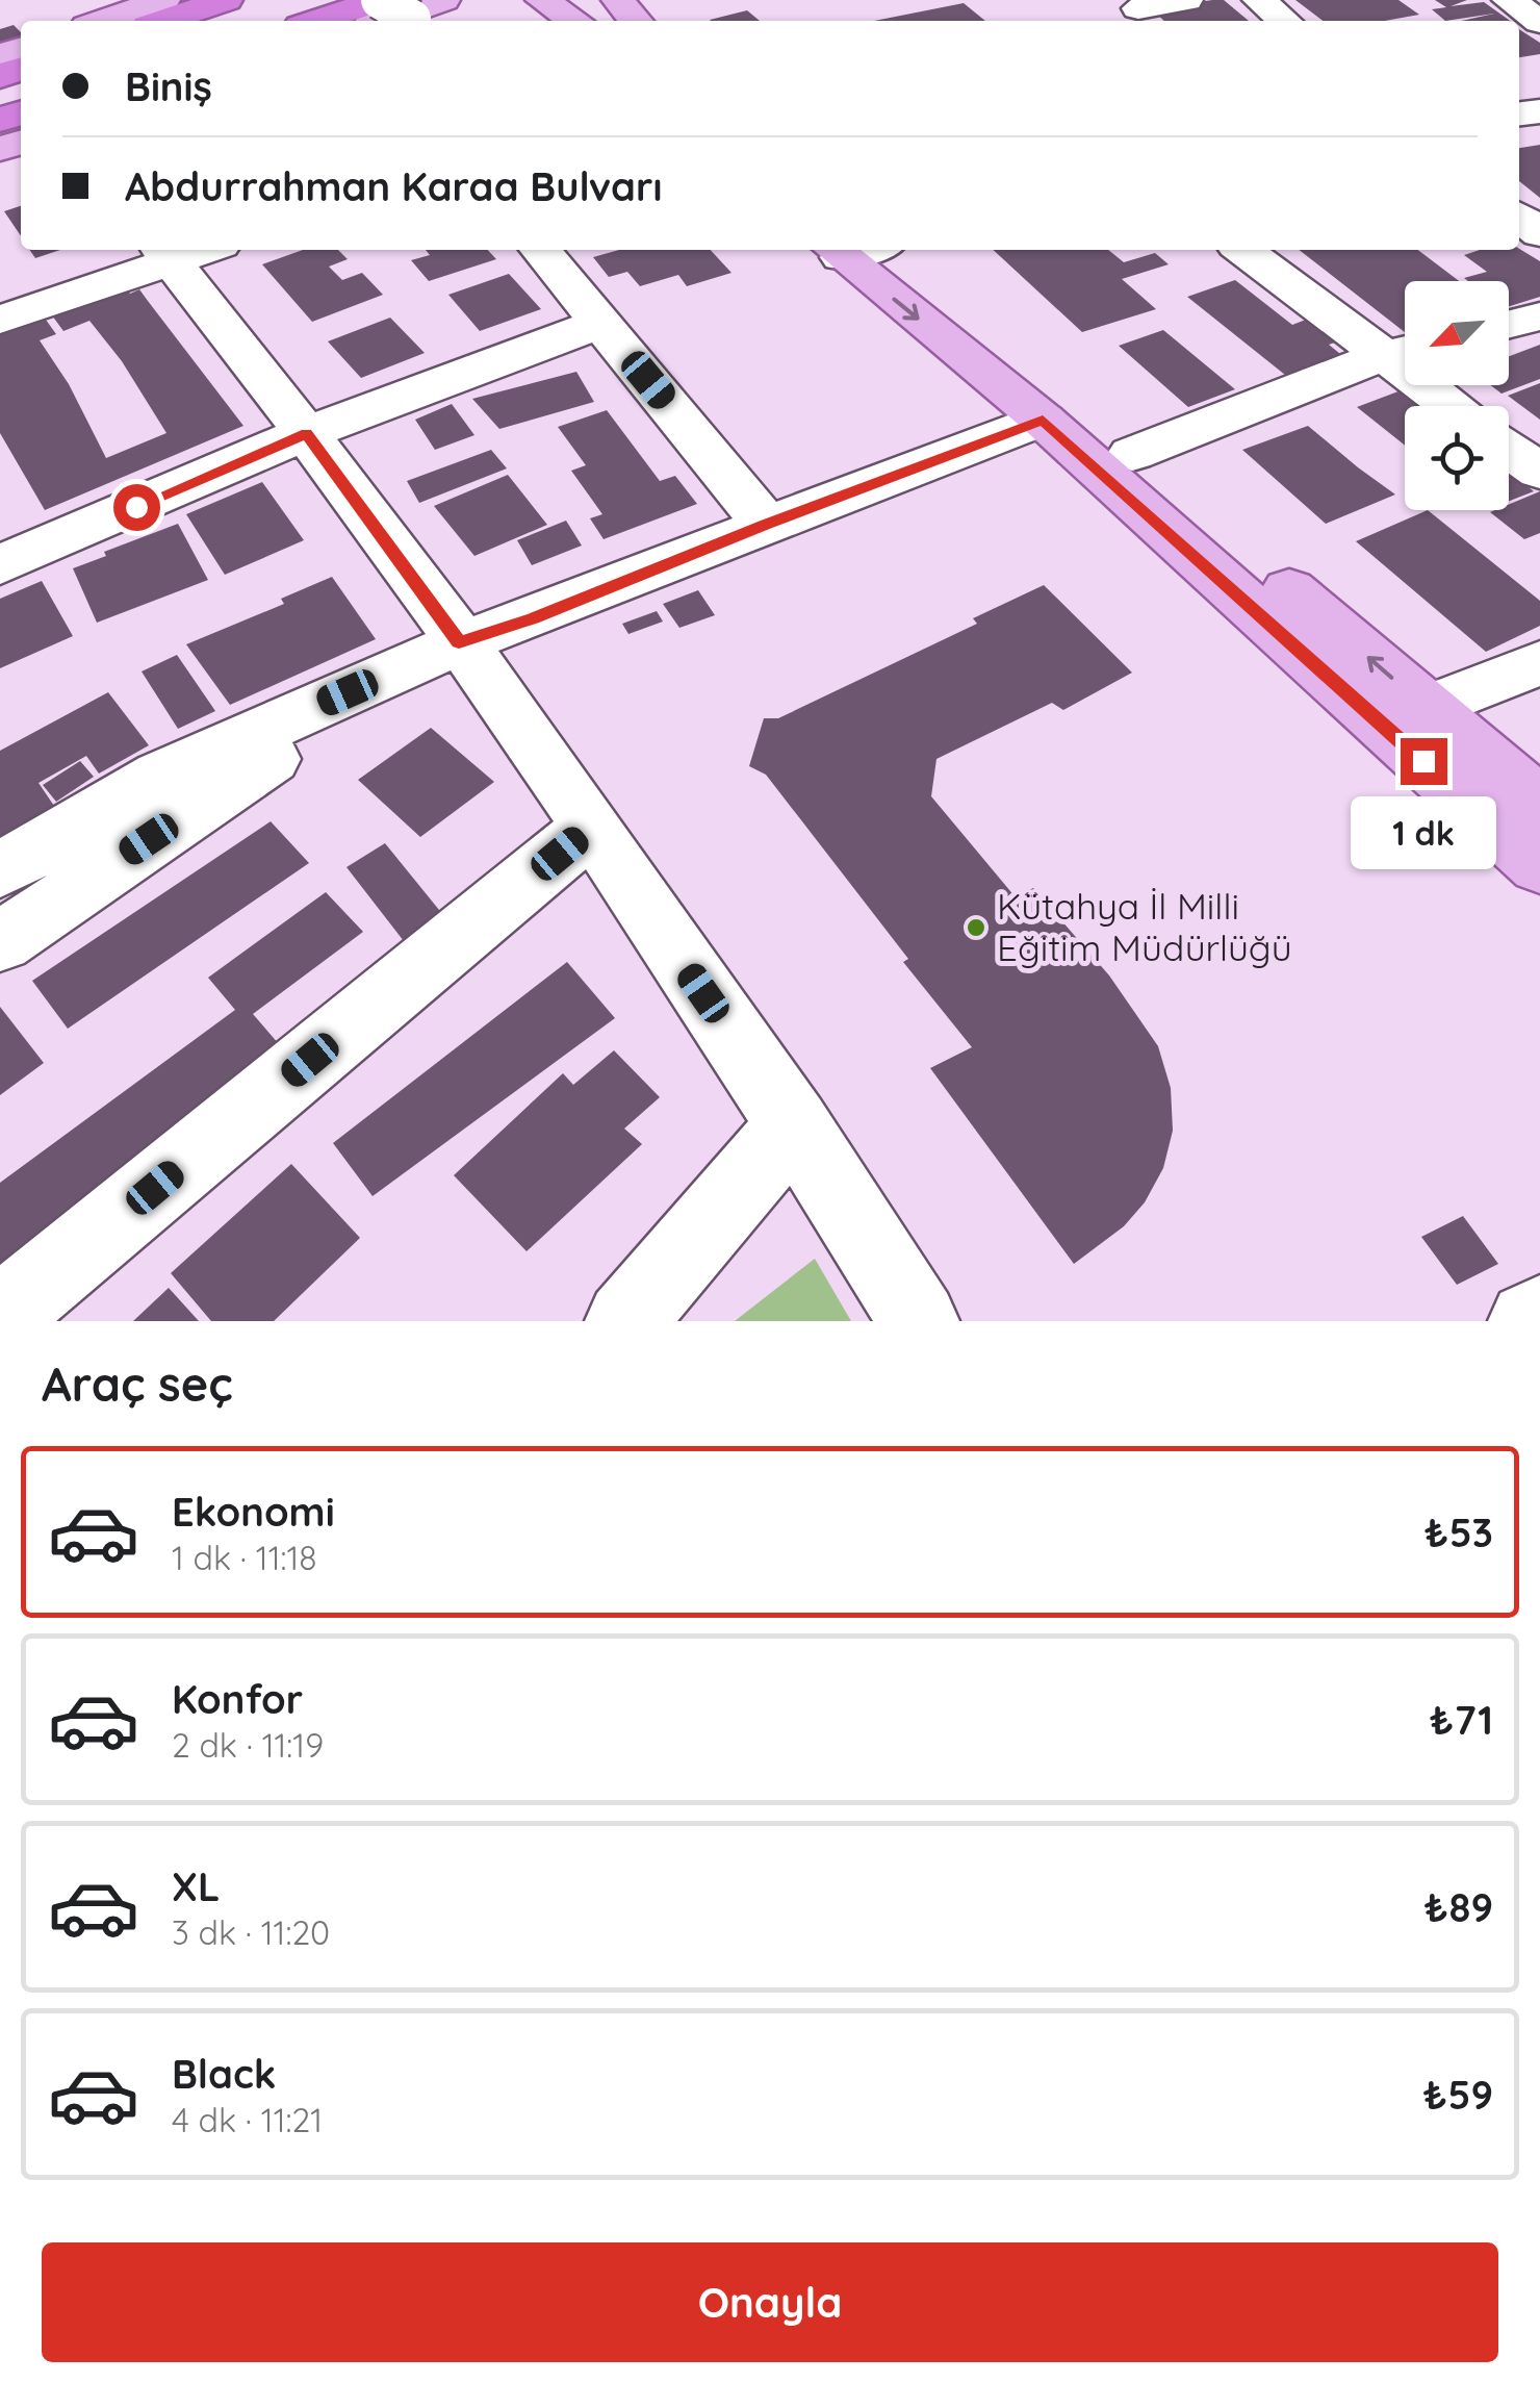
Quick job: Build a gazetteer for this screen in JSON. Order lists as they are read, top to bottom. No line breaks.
{"places":["Kütahya İl Milli Eğitim Müdürlüğü"],"north":"bottom left","page":{"banner":["Biniş","Abdurrahman Karaa Bulvarı"],"bubble":"1 dk","heading":"Araç seç","list":[{"name":"Ekonomi","note":"1 dk · 11:18","value":"₺53"},{"name":"Konfor","note":"2 dk · 11:19","value":"₺71"},{"name":"XL","note":"3 dk · 11:20","value":"₺89"},{"name":"Black","note":"4 dk · 11:21","value":"₺59"}],"buttons":"Onayla"}}
